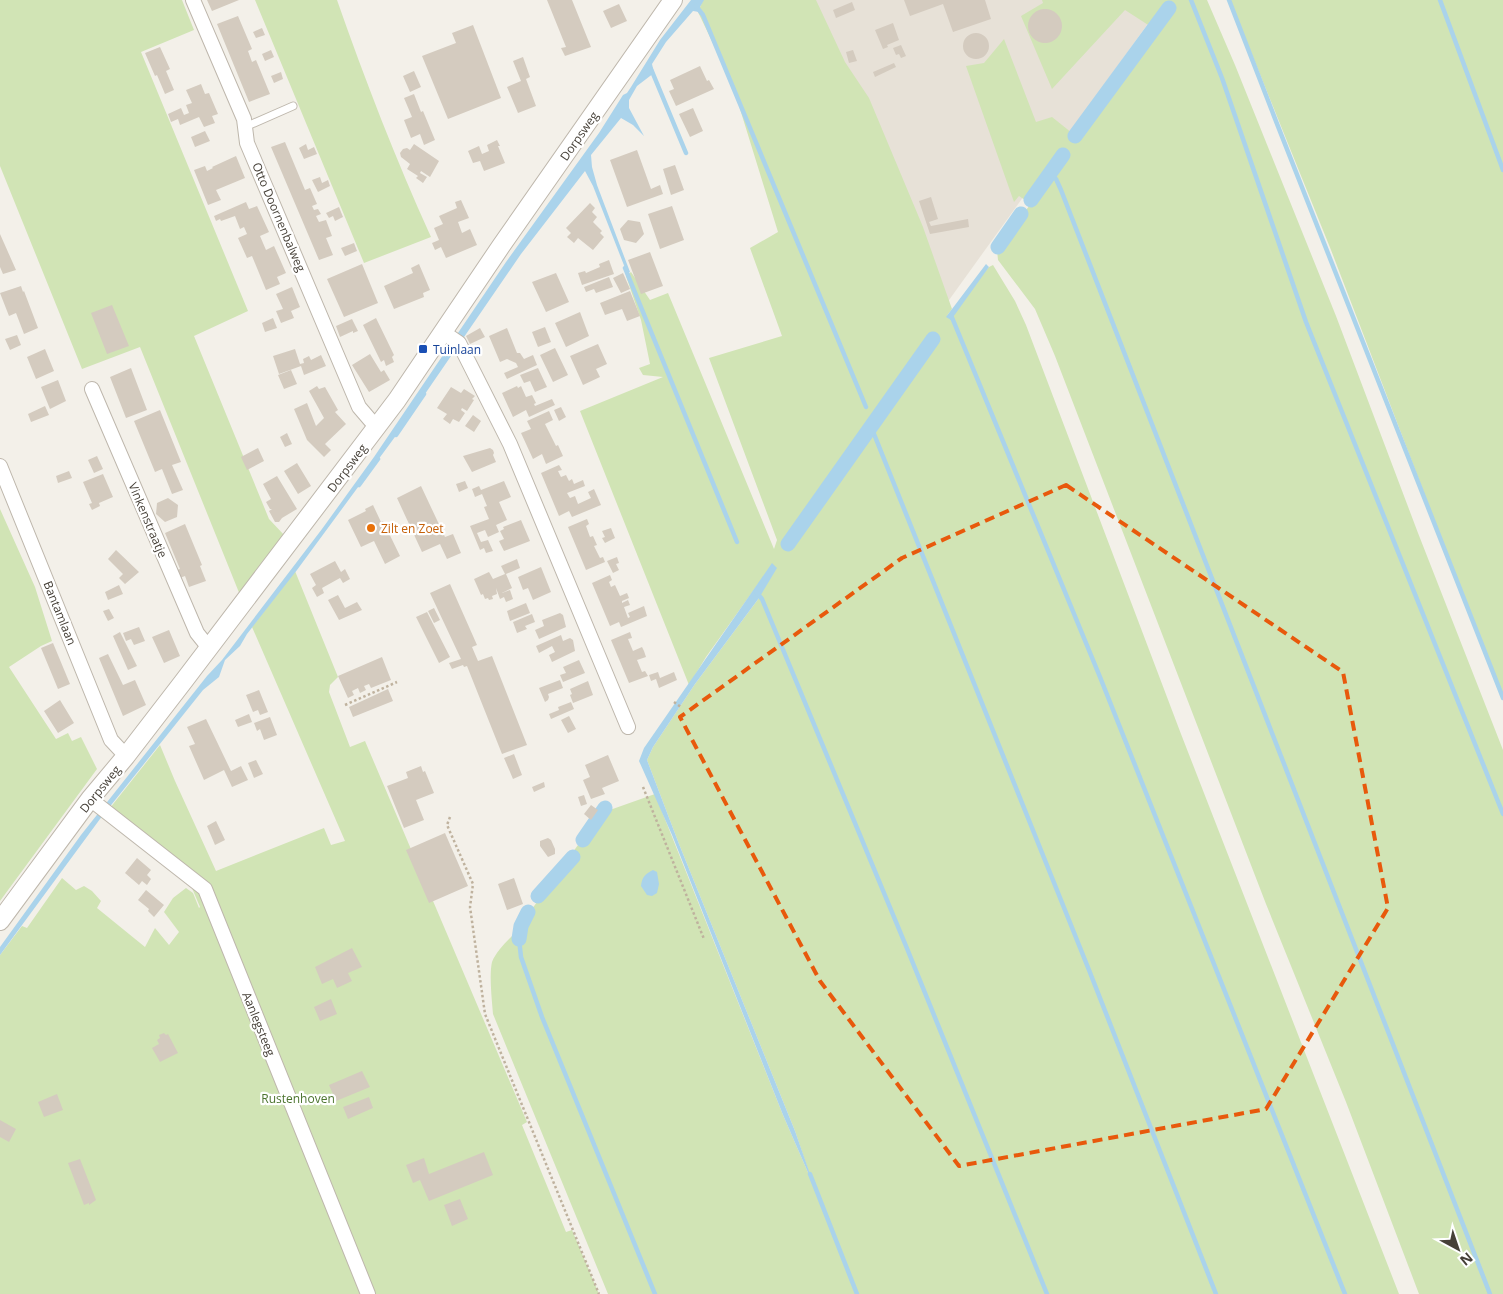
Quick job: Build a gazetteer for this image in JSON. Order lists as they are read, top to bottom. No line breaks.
{"streets":{"street":["Dorpsweg","Otto Doornenbalweg","Vinkenstraatje","Bantamlaan","Aanlegsteeg"]},"crossings":[["Dorpsweg","Otto Doornenbalweg"],["Dorpsweg","Vinkenstraatje"],["Dorpsweg","Bantamlaan"],["Dorpsweg","Aanlegsteeg"]],"parks":["Rustenhoven"],"places":{"transit":["Tuinlaan"],"other":["Zilt en Zoet"]},"north":"bottom right"}
